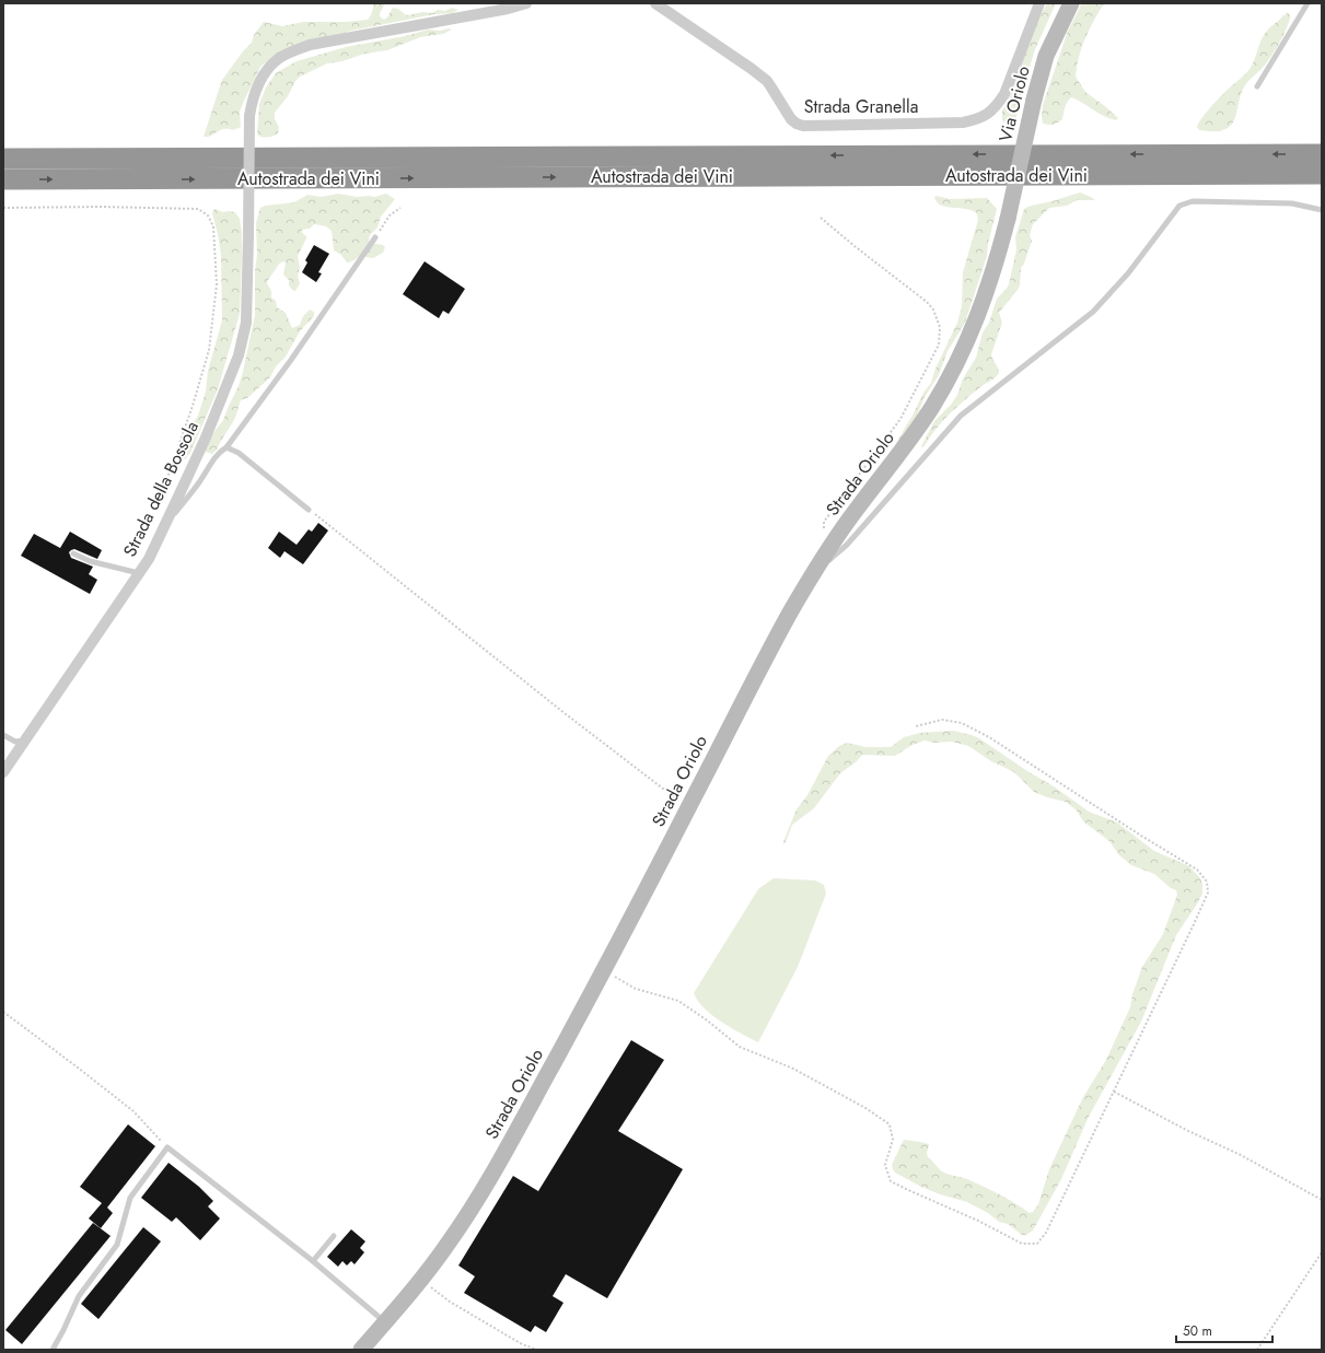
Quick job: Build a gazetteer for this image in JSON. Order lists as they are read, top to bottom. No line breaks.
{"streets":{"highway":["Autostrada dei Vini"],"street":["Via Oriolo","Strada Granella","Strada Oriolo","Strada della Bossola"]},"crossings":[["Via Oriolo","Strada Oriolo"]],"scale_bar":"50 m"}
